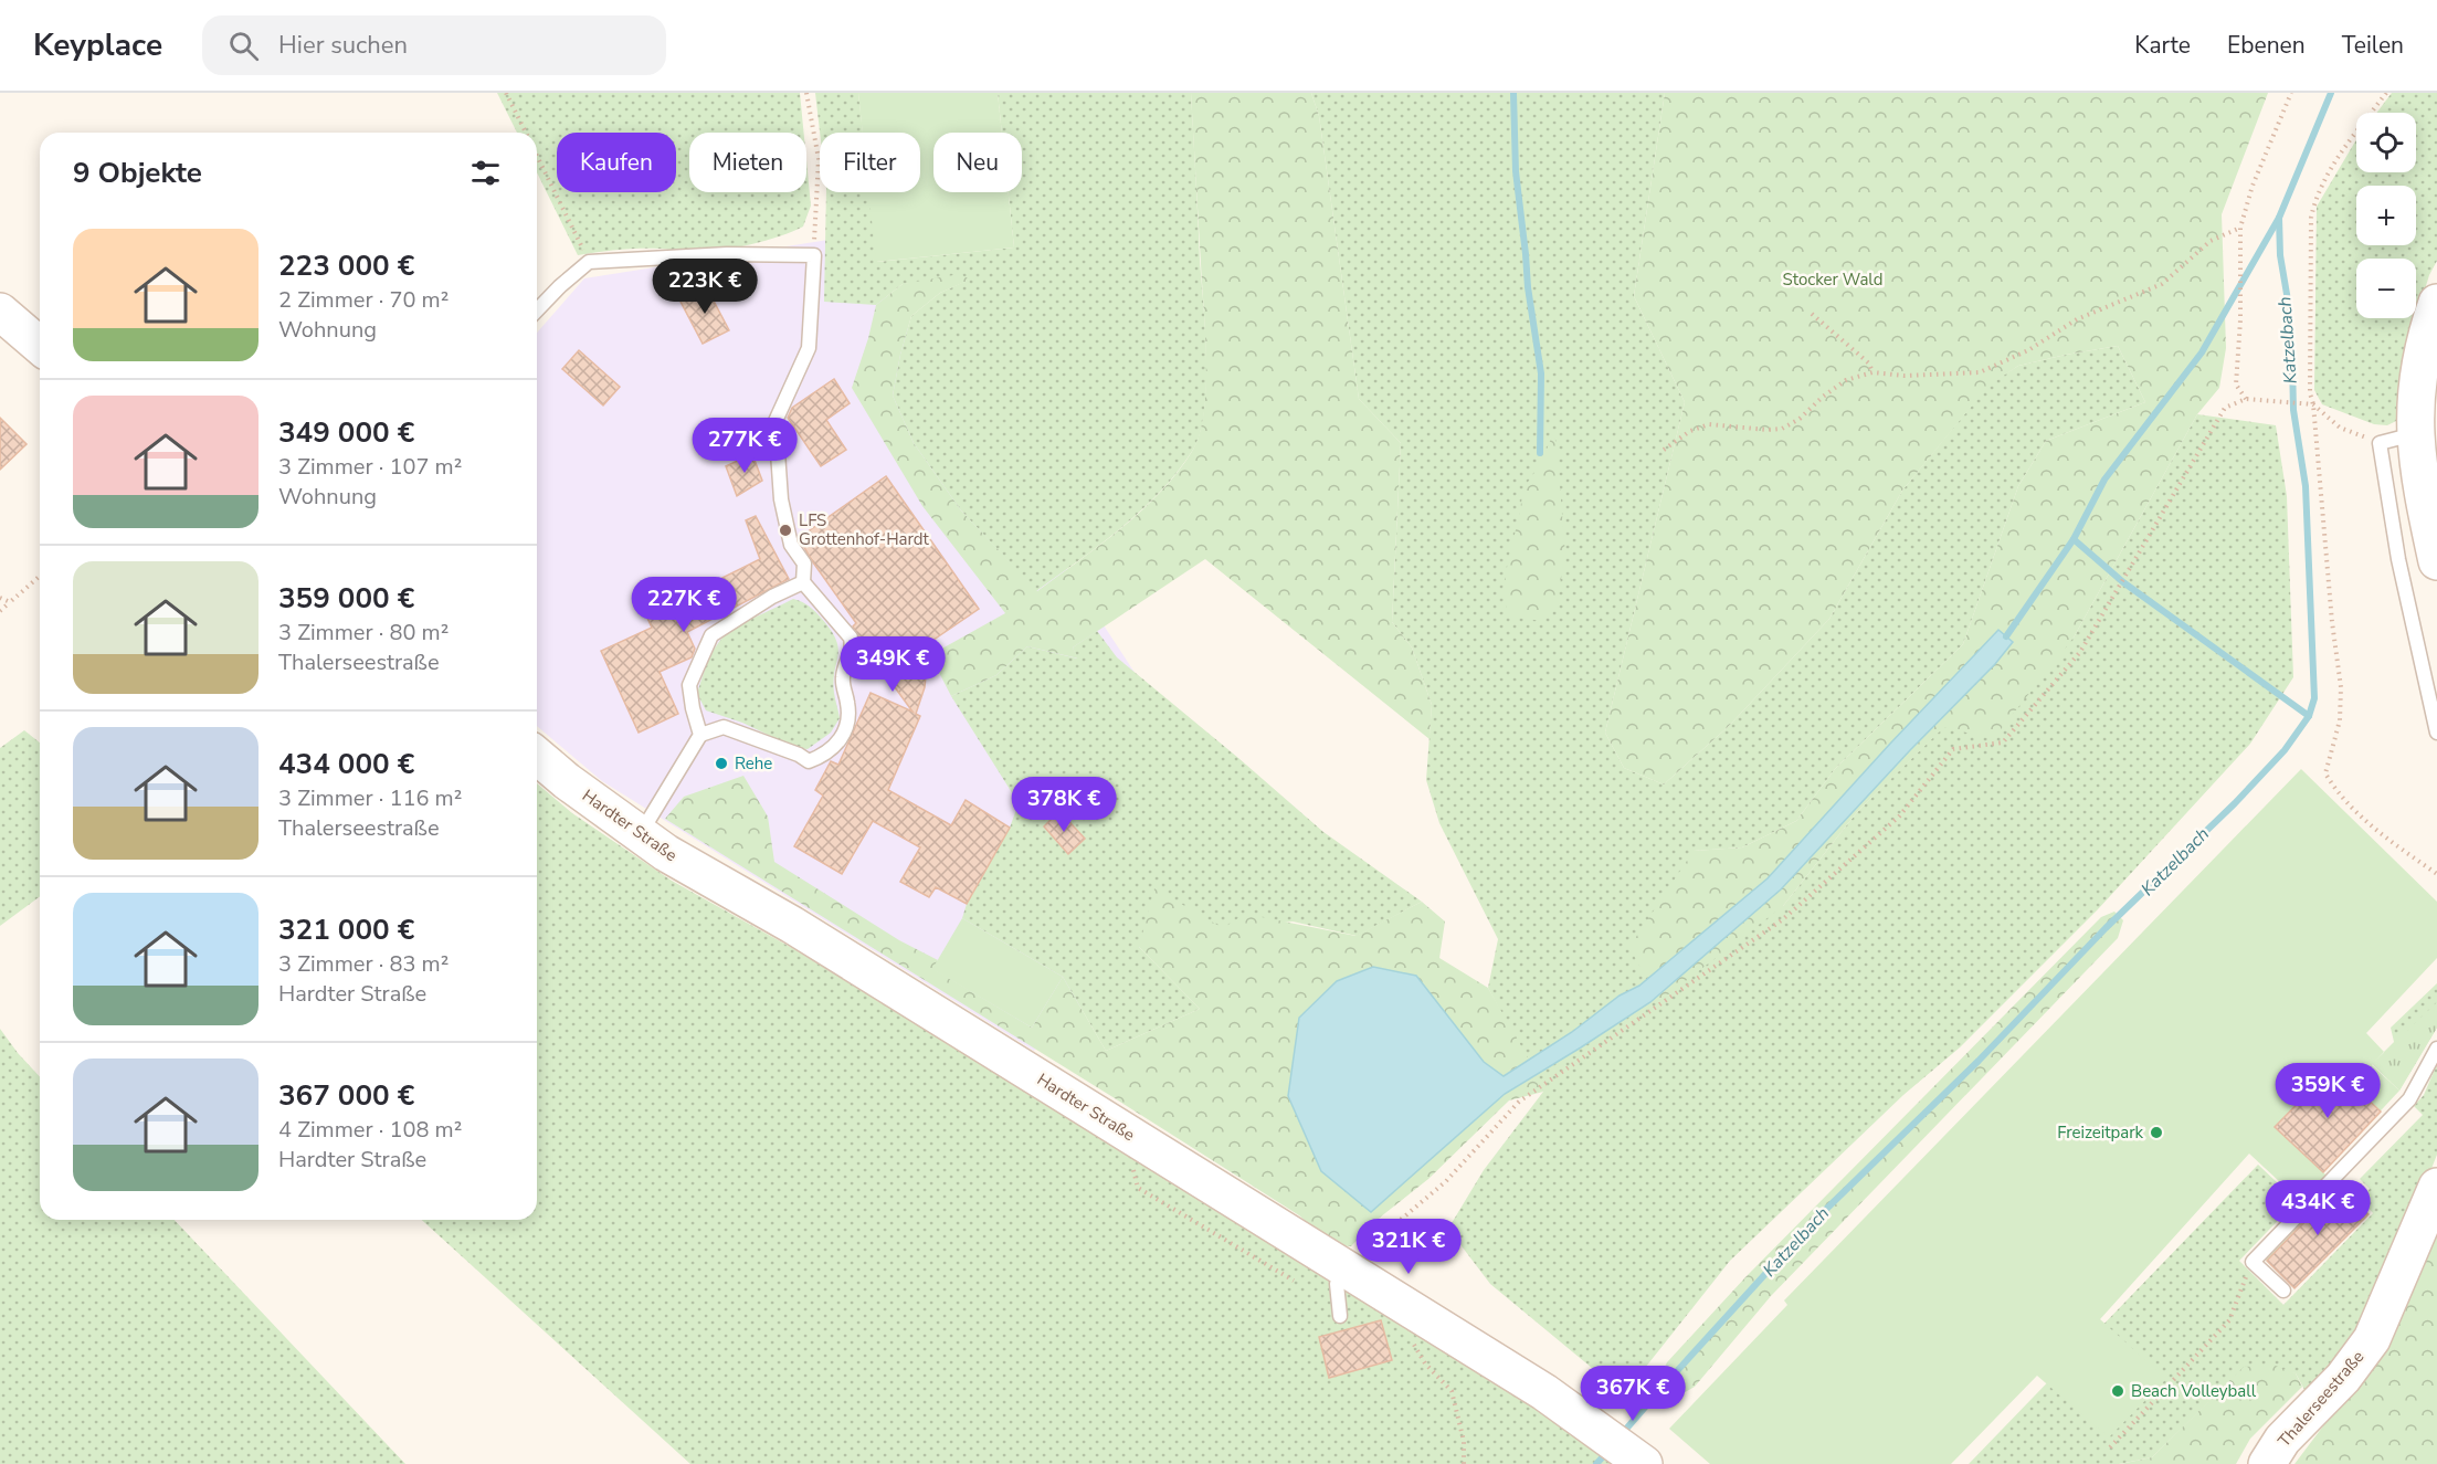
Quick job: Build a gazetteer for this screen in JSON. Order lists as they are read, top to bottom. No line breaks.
{"streets":{"street":["Hardter Straße","Thalerseestraße"]},"water":["Katzelbach"],"parks":["Stocker Wald"],"places":["LFS Grottenhof-Hardt","Rehe","Freizeitpark","Beach Volleyball"],"page":{"header":"Keyplace","search":"Hier suchen","nav":["Karte","Ebenen","Teilen"],"map_buttons":["+","−"],"chip":["Kaufen","Mieten","Filter","Neu"],"heading":"9 Objekte","list":[{"name":"223 000 €","note":"2 Zimmer · 70 m² · Wohnung"},{"name":"349 000 €","note":"3 Zimmer · 107 m² · Wohnung"},{"name":"359 000 €","note":"3 Zimmer · 80 m² · Thalerseestraße"},{"name":"434 000 €","note":"3 Zimmer · 116 m² · Thalerseestraße"},{"name":"321 000 €","note":"3 Zimmer · 83 m² · Hardter Straße"},{"name":"367 000 €","note":"4 Zimmer · 108 m² · Hardter Straße"}],"price":["223K €","277K €","227K €","349K €","378K €","359K €","434K €","321K €","367K €"]}}
